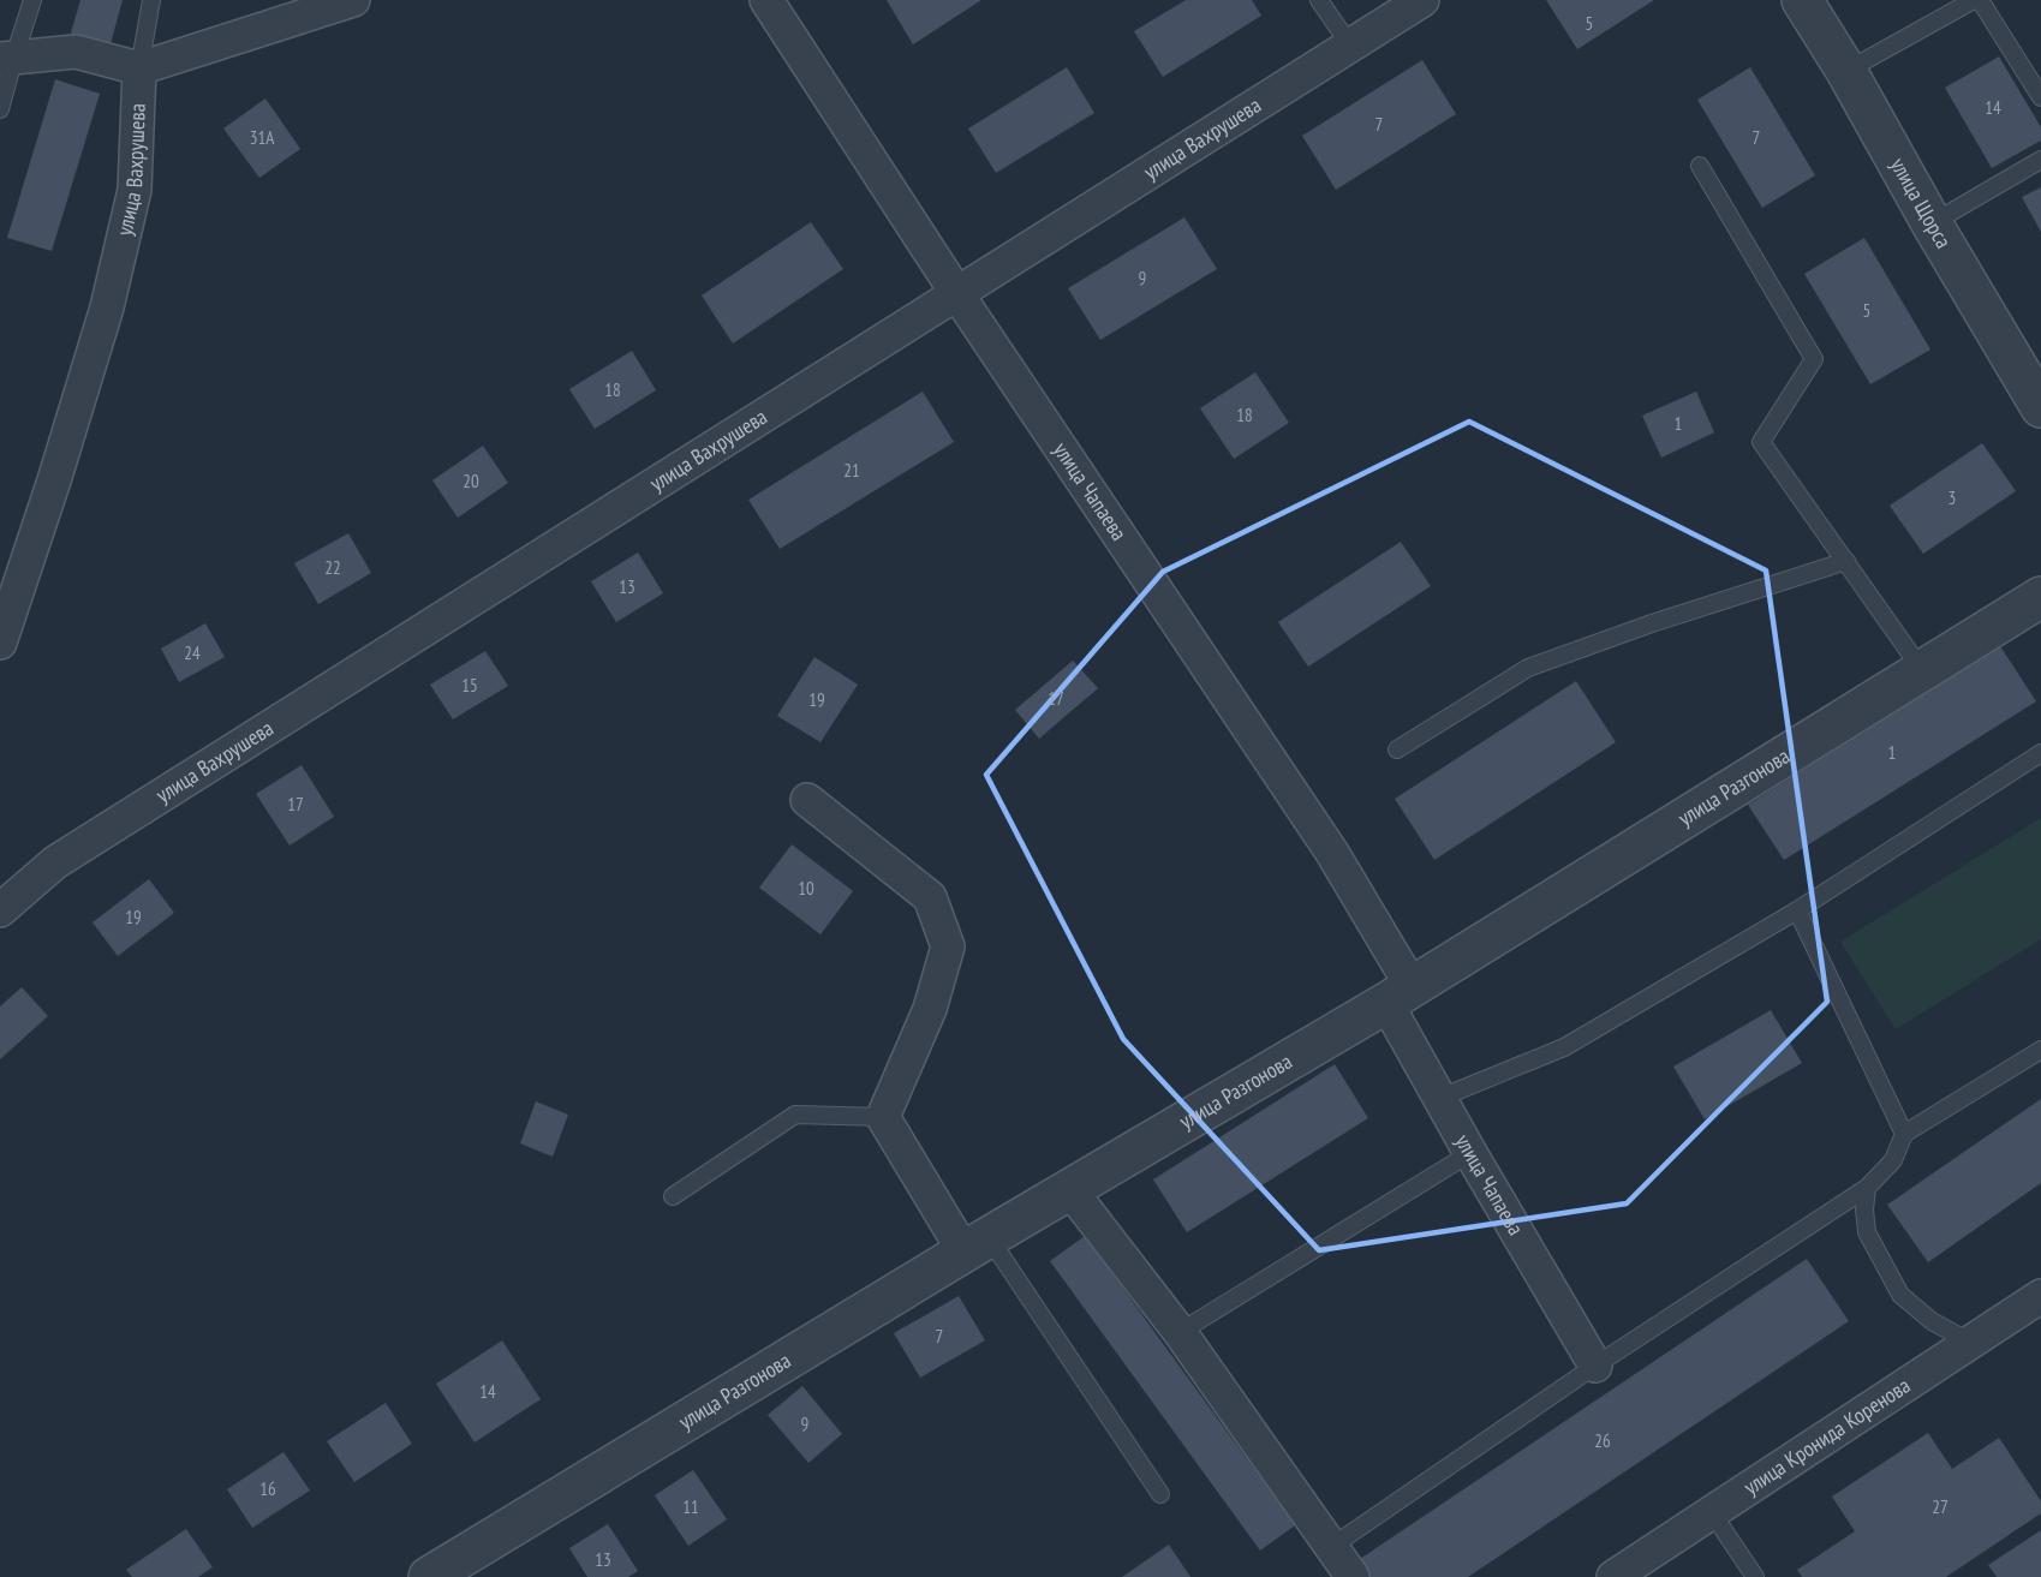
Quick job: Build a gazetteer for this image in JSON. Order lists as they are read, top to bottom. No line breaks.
{"streets":{"street":["улица Вахрушева","улица Щорса","улица Чапаева","улица Разгонова","улица Кронида Коренова"]},"crossings":[["улица Вахрушева","улица Чапаева"],["улица Чапаева","улица Разгонова"]],"house_numbers":["5","14","7","31А","7","9","5","18","18","1","21","20","3","22","13","24","15","17","19","1","17","10","19","7","14","9","26","16","11","27","13"]}
